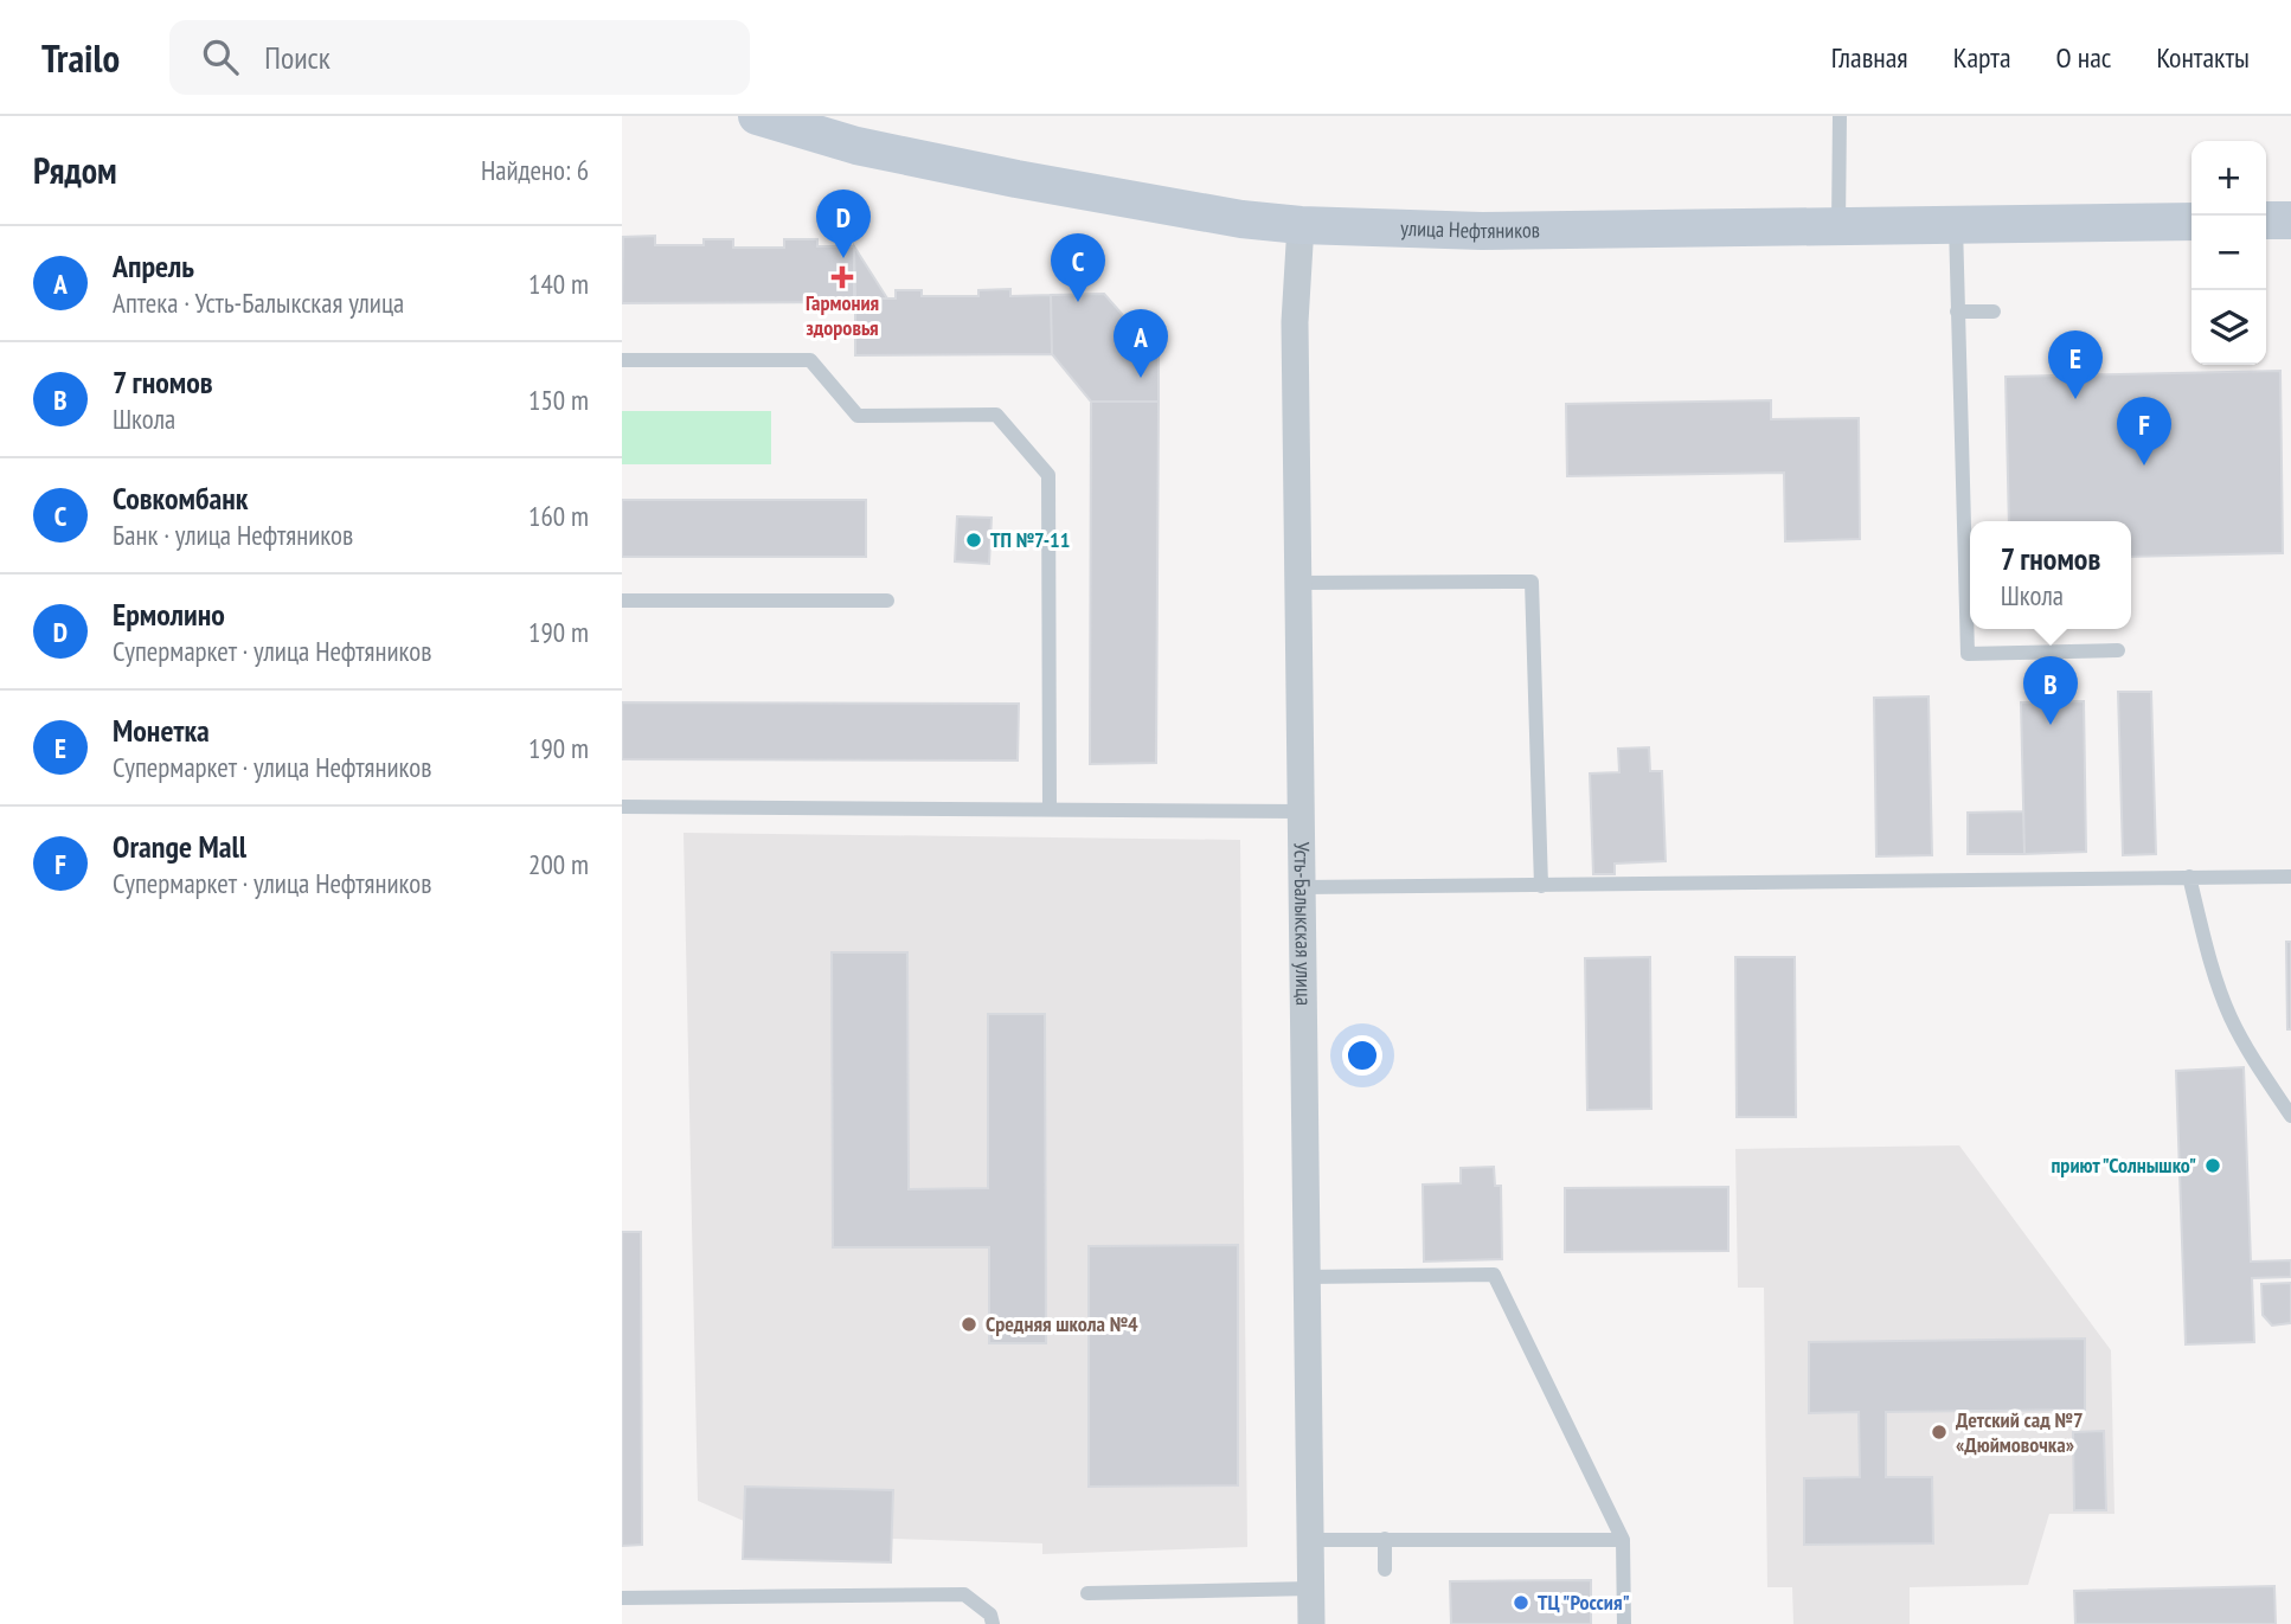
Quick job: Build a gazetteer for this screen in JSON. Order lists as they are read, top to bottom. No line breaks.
{"streets":{"main road":["улица Нефтяников"],"street":["Усть-Балыкская улица"]},"crossings":[["улица Нефтяников","Усть-Балыкская улица"]],"places":{"health":["Гармония здоровья"],"other":["ТП №7-11","приют \"Солнышко\"","Средняя школа №4","Детский сад №7 «Дюймовочка»","ТЦ \"Россия\""]},"page":{"header":"Trailo","search":"Поиск","nav":["Главная","Карта","О нас","Контакты"],"heading":["Рядом","Найдено: 6"],"map_buttons":["+","−"],"pins":["D","C","A","E","F","B"],"list":[{"mark":"A","name":"Апрель","note":"Аптека · Усть-Балыкская улица","value":"140 m"},{"mark":"B","name":"7 гномов","note":"Школа","value":"150 m"},{"mark":"C","name":"Совкомбанк","note":"Банк · улица Нефтяников","value":"160 m"},{"mark":"D","name":"Ермолино","note":"Супермаркет · улица Нефтяников","value":"190 m"},{"mark":"E","name":"Монетка","note":"Супермаркет · улица Нефтяников","value":"190 m"},{"mark":"F","name":"Orange Mall","note":"Супермаркет · улица Нефтяников","value":"200 m"}],"popup":["7 гномов","Школа"]}}
